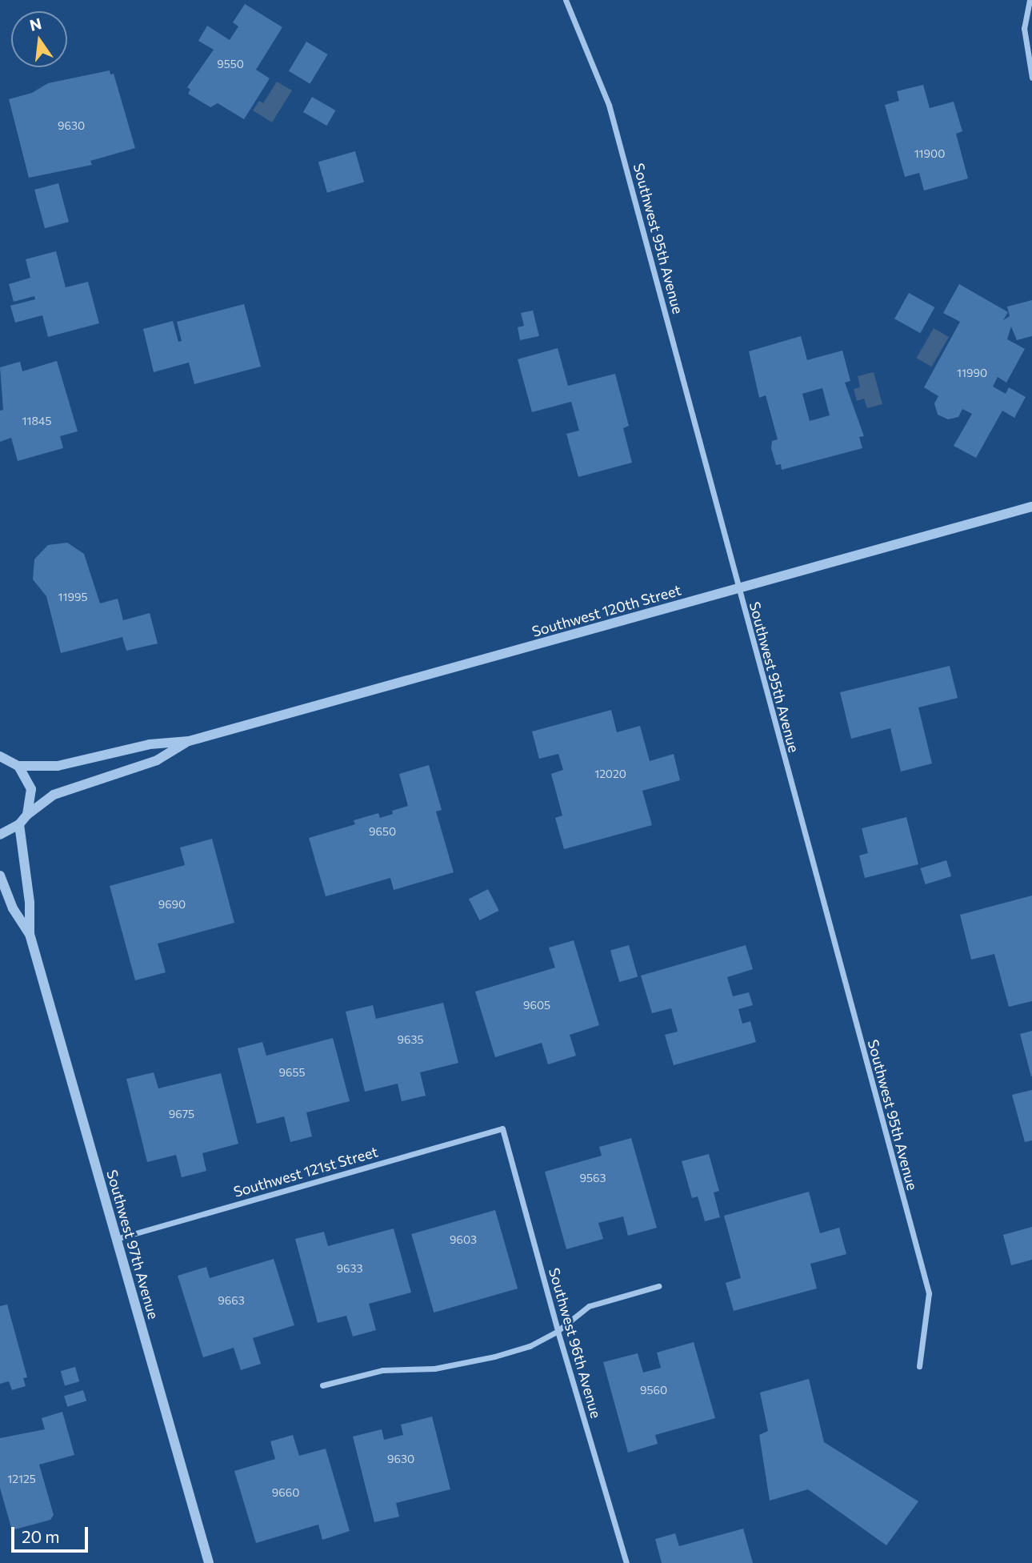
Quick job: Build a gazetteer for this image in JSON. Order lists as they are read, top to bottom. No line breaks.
{"streets":{"street":["Southwest 95th Avenue","Southwest 120th Street","Southwest 121st Street","Southwest 97th Avenue","Southwest 96th Avenue"]},"crossings":[["Southwest 95th Avenue","Southwest 120th Street"],["Southwest 120th Street","Southwest 97th Avenue"],["Southwest 121st Street","Southwest 97th Avenue"],["Southwest 121st Street","Southwest 96th Avenue"]],"house_numbers":["9550","9630","11900","11990","11845","11995","12020","9650","9690","9605","9635","9655","9675","9563","9603","9633","9663","9560","9630","12125","9660"],"scale_bar":"20 m","north":"top"}
